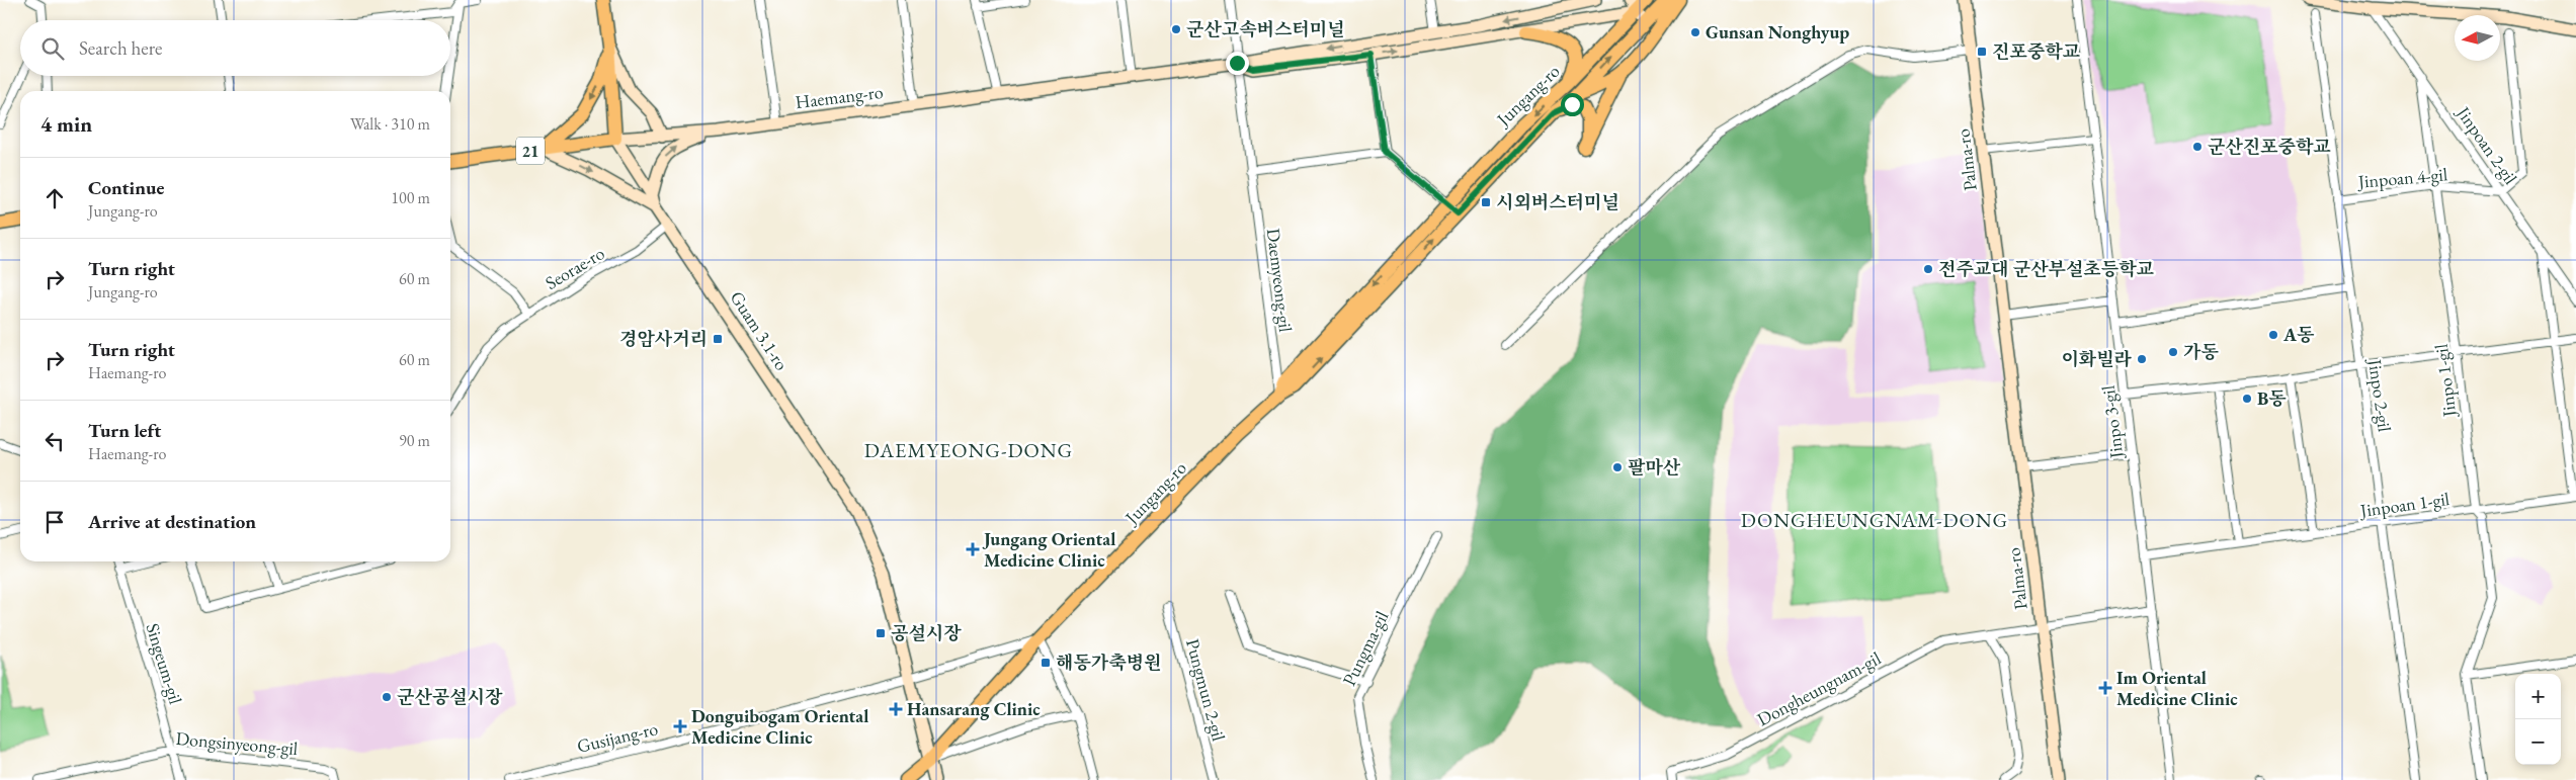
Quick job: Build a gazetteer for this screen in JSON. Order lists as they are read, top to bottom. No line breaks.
{"streets":{"main road":["Jungang-ro","Haemang-ro","21","Guam 3.1-ro"],"street":["Jinpoan 2-gil","Palma-ro","Jinpoan 4-gil","Seorae-ro","Daemyeong-gil","Jinpo 1-gil","Jinpo 2-gil","Jinpo 3-gil","Jinpoan 1-gil","Pungma-gil","Singeum-gil","Dongheungnam-gil","Pungmun 2-gil","Gusijang-ro","Dongsinyeong-gil"]},"crossings":[["Jungang-ro","Haemang-ro"],["Jungang-ro","Daemyeong-gil"],["Jungang-ro","Guam 3.1-ro"],["Jungang-ro","Gusijang-ro"],["Haemang-ro","Daemyeong-gil"],["Haemang-ro","Guam 3.1-ro"],["Jinpoan 2-gil","Jinpoan 4-gil"],["Jinpoan 2-gil","Jinpo 1-gil"],["Palma-ro","Jinpo 3-gil"],["Palma-ro","Dongheungnam-gil"],["Jinpoan 4-gil","Jinpo 1-gil"],["Jinpoan 4-gil","Jinpo 2-gil"],["Seorae-ro","Guam 3.1-ro"],["Guam 3.1-ro","Gusijang-ro"],["Jinpo 1-gil","Jinpoan 1-gil"],["Jinpo 2-gil","Jinpoan 1-gil"],["Jinpo 3-gil","Jinpoan 1-gil"],["Singeum-gil","Dongsinyeong-gil"]],"districts":["DAEMYEONG-DONG","DONGHEUNGNAM-DONG"],"places":{"other":["군산고속버스터미널","Gunsan Nonghyup","군산진포중학교","전주교대 군산부설초등학교","A동","가동","이화빌라","B동","팔마산","군산공설시장"],"transit":["진포중학교","시외버스터미널","경암사거리","공설시장","해동가축병원"],"health":["Jungang Oriental Medicine Clinic","Im Oriental Medicine Clinic","Hansarang Clinic","Donguibogam Oriental Medicine Clinic"]},"north":"left","page":{"search":"Search here","heading":["4 min","Walk · 310 m"],"list":[["Continue","Jungang-ro","100 m"],["Turn right","Jungang-ro","60 m"],["Turn right","Haemang-ro","60 m"],["Turn left","Haemang-ro","90 m"],"Arrive at destination"],"map_buttons":["+","−"]}}
